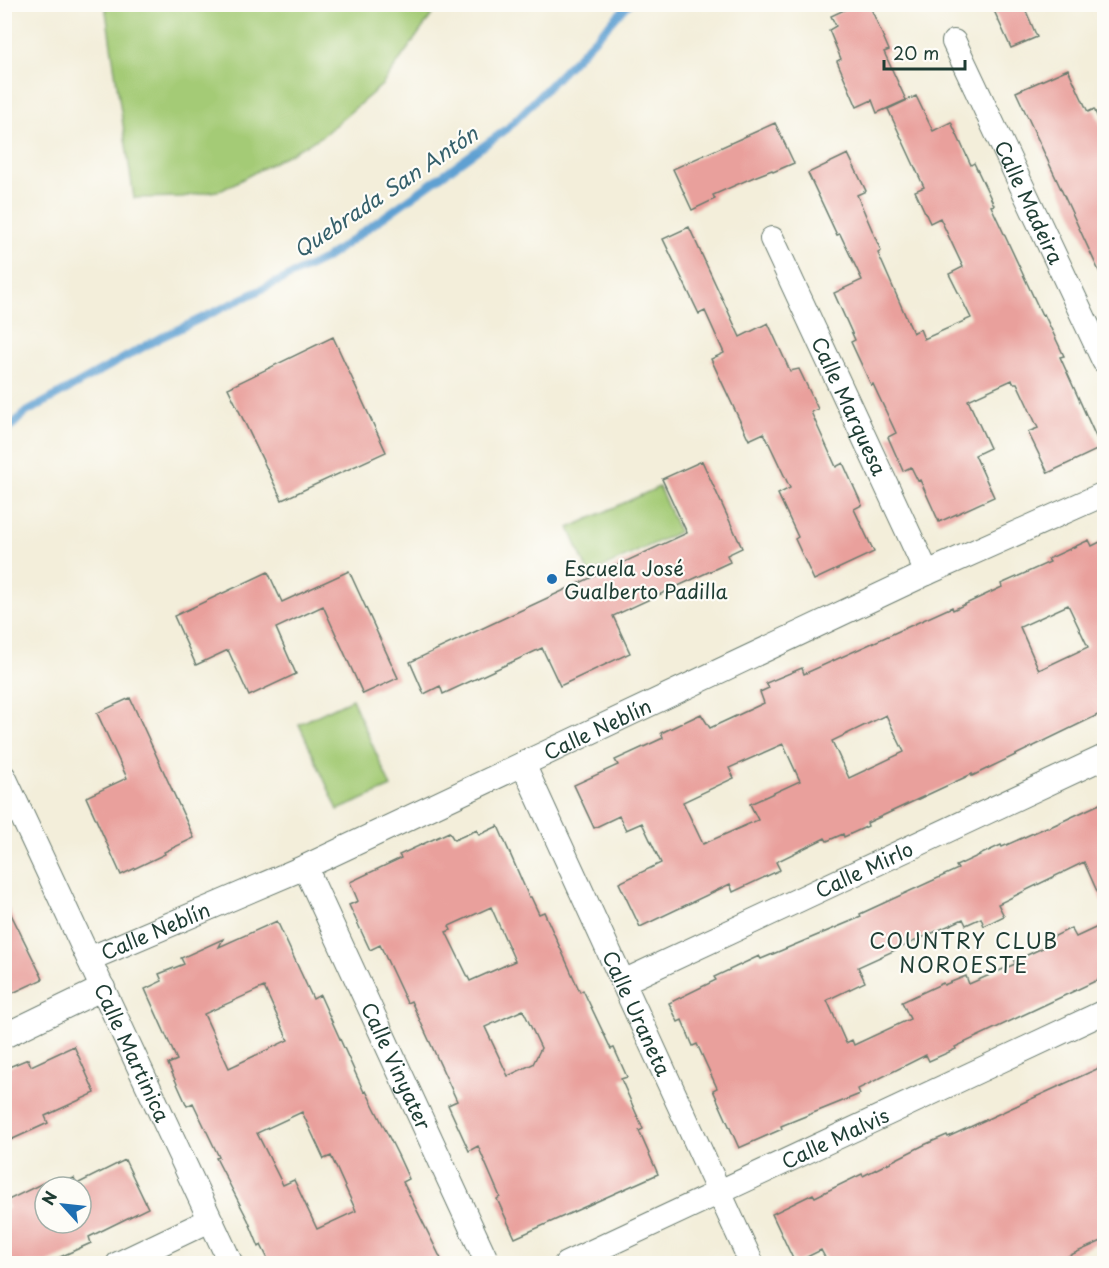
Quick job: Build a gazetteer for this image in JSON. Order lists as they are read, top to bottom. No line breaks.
{"streets":{"street":["Calle Madeira","Calle Marquesa","Calle Neblín","Calle Mirlo","Calle Uraneta","Calle Martinica","Calle Vinyater","Calle Malvis"]},"crossings":[["Calle Marquesa","Calle Neblín"],["Calle Neblín","Calle Uraneta"],["Calle Neblín","Calle Martinica"],["Calle Neblín","Calle Vinyater"],["Calle Mirlo","Calle Uraneta"],["Calle Uraneta","Calle Malvis"]],"districts":["COUNTRY CLUB NOROESTE"],"water":["Quebrada San Antón"],"places":["Escuela José Gualberto Padilla"],"scale_bar":"20 m","north":"top left"}
